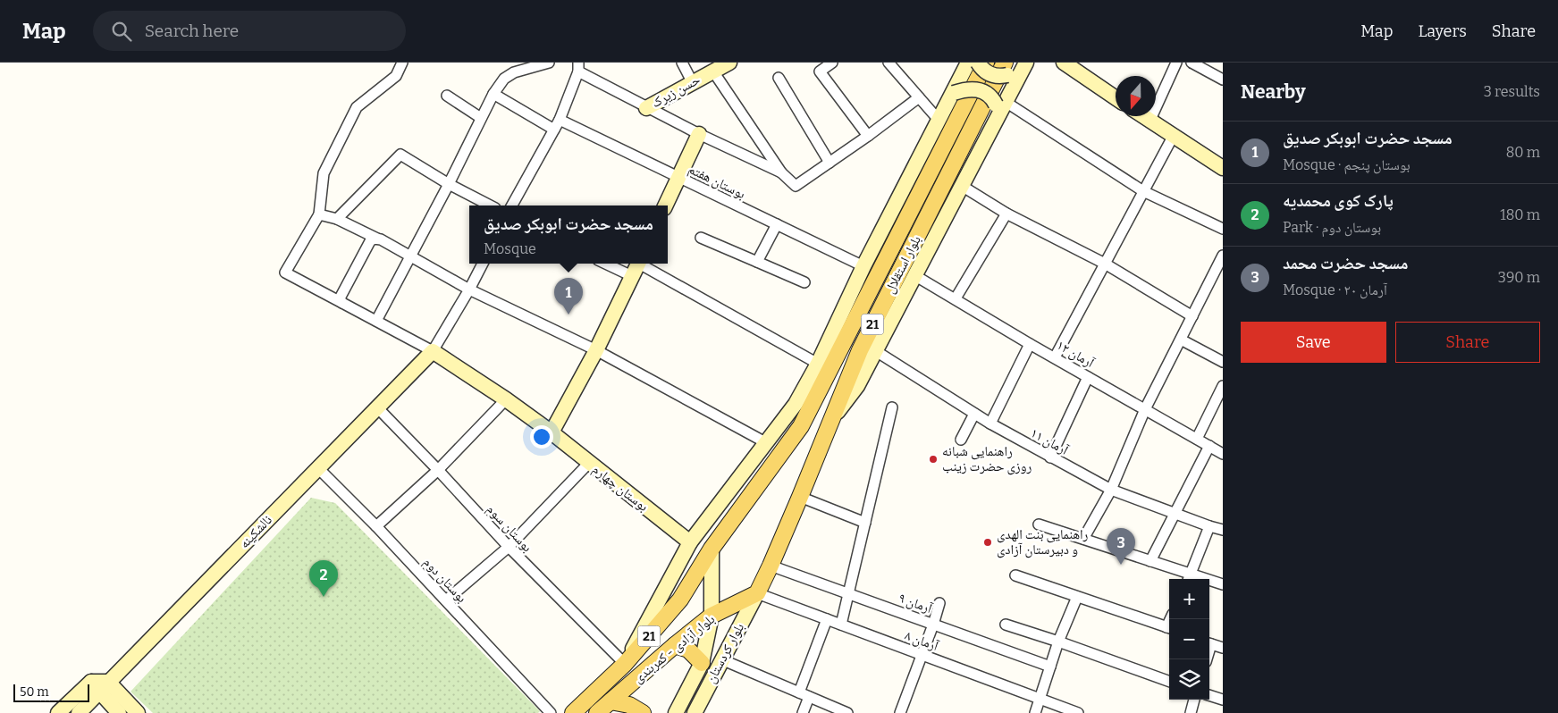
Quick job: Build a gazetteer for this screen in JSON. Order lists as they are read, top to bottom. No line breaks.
{"streets":{"main road":["بلوار استقلال","21","بلوار آزادی - کمربندی"],"street":["حسن زیرک","بوستان هفتم","آرمان ۱۲","آرمان ۱۱","بوستان چهارم","بوستان سوم","نالشکینه","بوستان دوم","آرمان ۹","آرمان ۸","بلوار کردستان"]},"crossings":[["بلوار استقلال","آرمان ۹"],["بلوار استقلال","آرمان ۸"],["بلوار استقلال","بلوار آزادی - کمربندی"],["بلوار استقلال","بلوار کردستان"],["بوستان چهارم","نالشکینه"],["بوستان سوم","نالشکینه"],["بوستان سوم","بلوار آزادی - کمربندی"],["نالشکینه","بوستان دوم"],["آرمان ۸","بلوار آزادی - کمربندی"],["آرمان ۸","بلوار کردستان"],["بلوار آزادی - کمربندی","بلوار کردستان"]],"places":["راهنمایی شبانه روزی حضرت زینب","راهنمایی بنت الهدی و دبیرستان آزادی"],"scale_bar":"50 m","north":"bottom","page":{"header":"Map","search":"Search here","nav":["Map","Layers","Share"],"heading":["Nearby","3 results"],"list":[{"mark":"1","name":"مسجد حضرت ابوبکر صدیق","note":"Mosque · بوستان پنجم","value":"80 m"},{"mark":"2","name":"پارک کوی محمدیه","note":"Park · بوستان دوم","value":"180 m"},{"mark":"3","name":"مسجد حضرت محمد","note":"Mosque · آرمان ۲۰","value":"390 m"}],"popup":["مسجد حضرت ابوبکر صدیق","Mosque"],"pins":["1","3","2"],"buttons":["Save","Share"],"map_buttons":["+","−"],"scale":"50 m"}}
